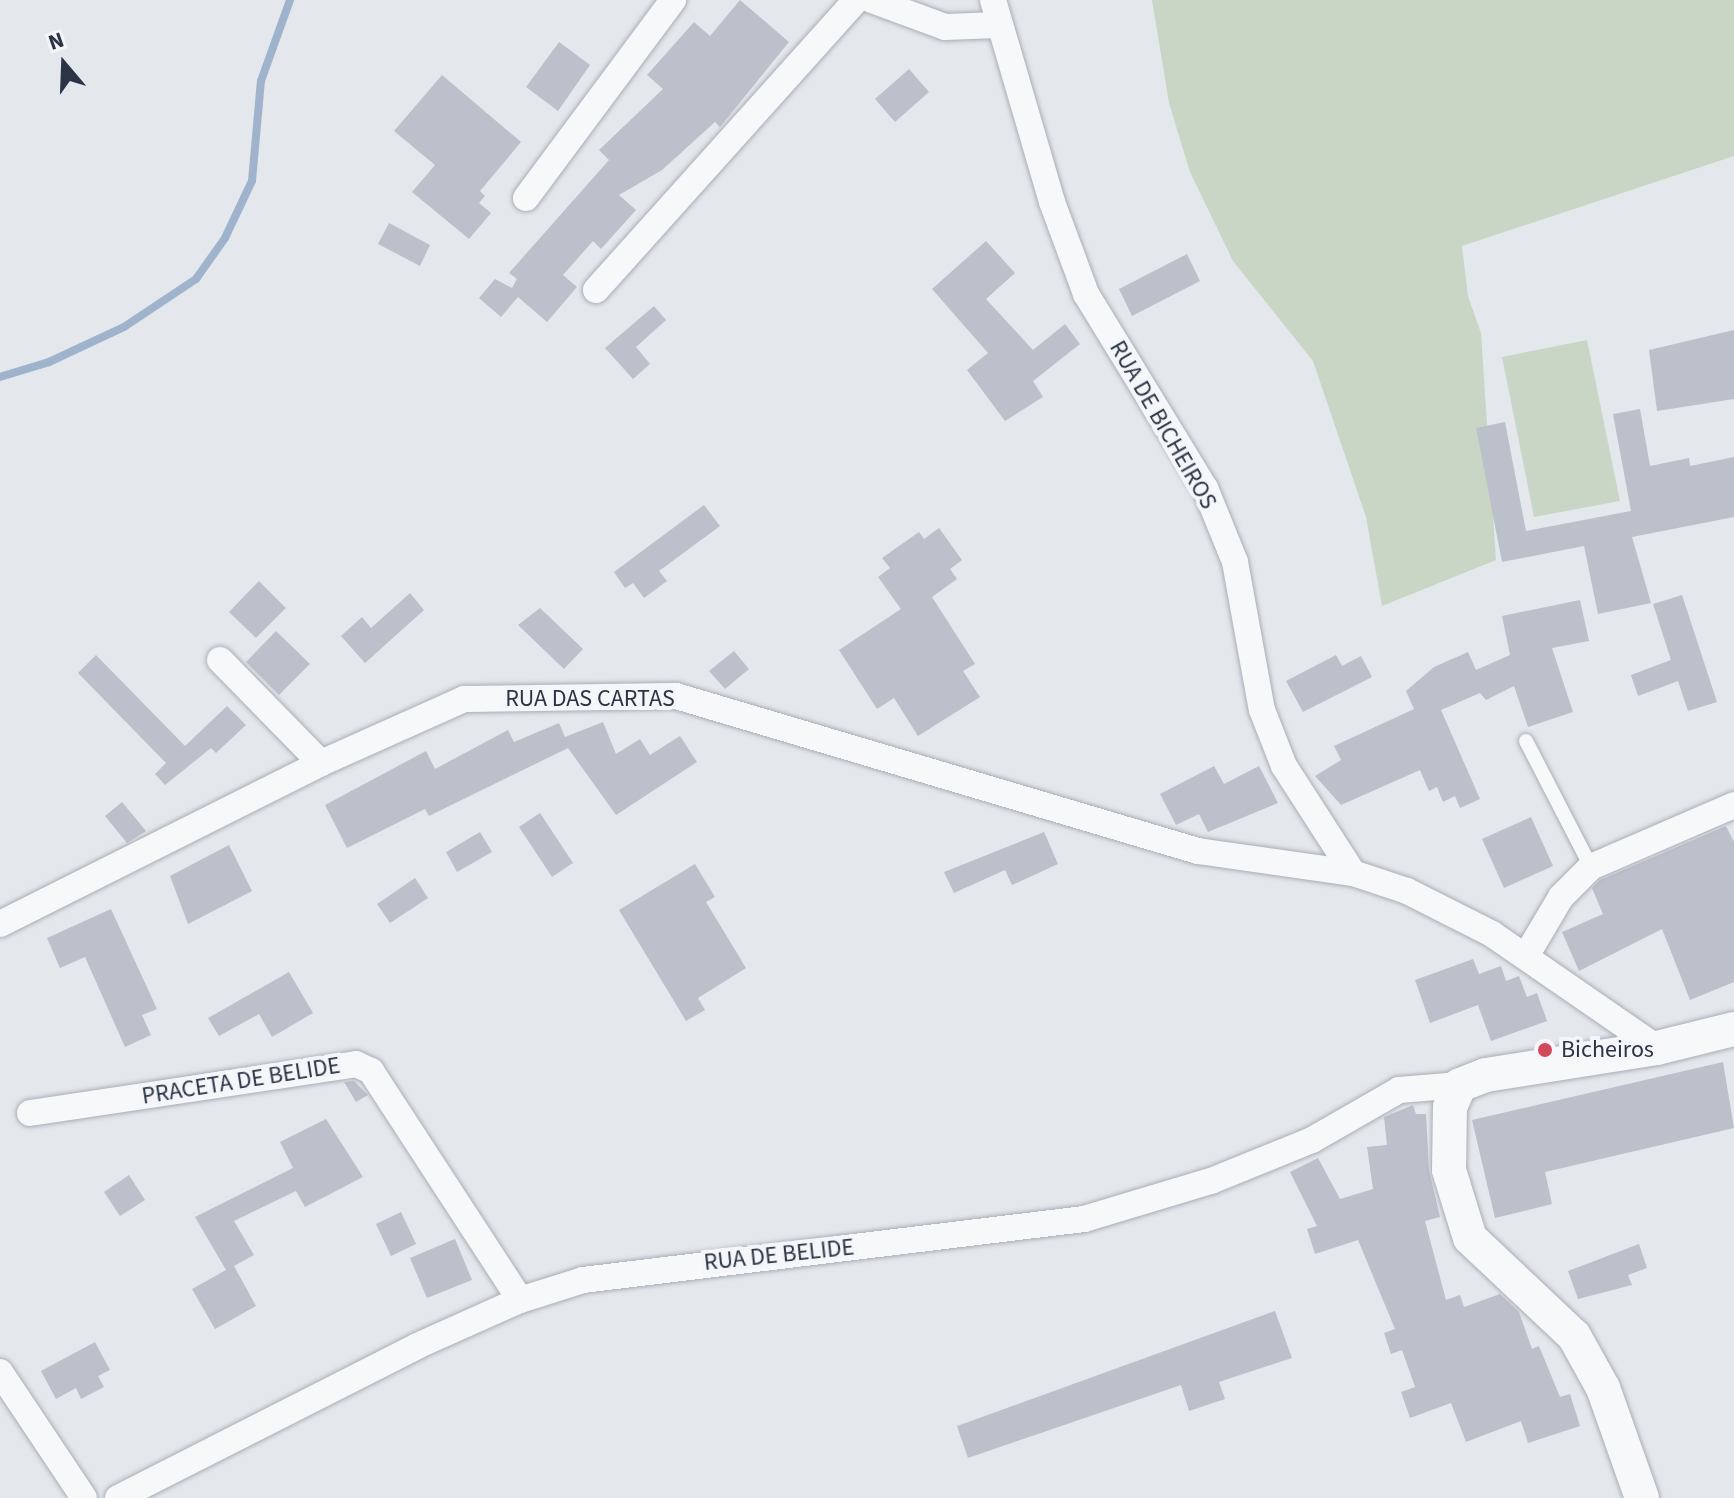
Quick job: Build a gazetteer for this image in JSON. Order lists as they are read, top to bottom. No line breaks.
{"streets":{"street":["RUA DE BICHEIROS","RUA DAS CARTAS","PRACETA DE BELIDE","RUA DE BELIDE"]},"crossings":[["RUA DE BICHEIROS","RUA DAS CARTAS"],["PRACETA DE BELIDE","RUA DE BELIDE"]],"places":["Bicheiros"],"north":"top"}
